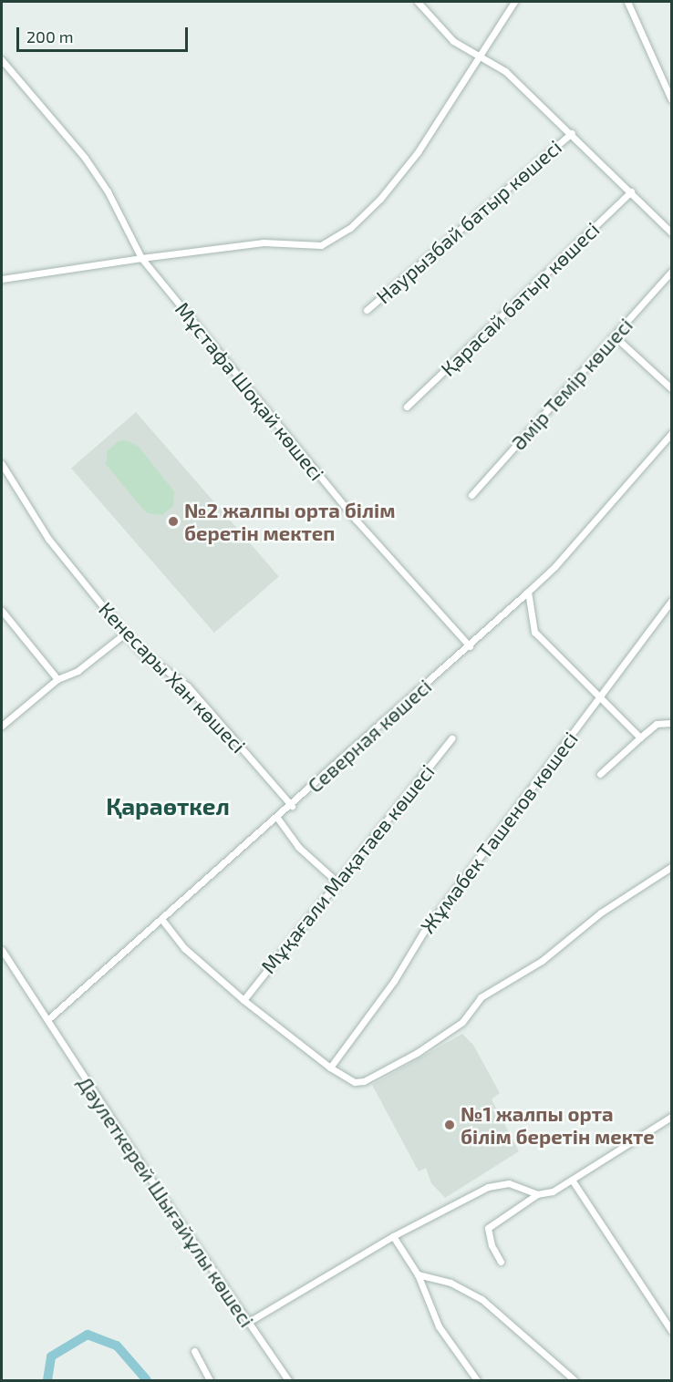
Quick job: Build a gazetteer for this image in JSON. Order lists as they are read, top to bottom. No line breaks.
{"streets":{"street":["Наурызбай батыр көшесі","Қарасай батыр көшесі","Әмір Темір көшесі","Мұстафа Шоқай көшесі","Кенесары Хан көшесі","Северная көшесі","Жұмабек Ташенов көшесі","Мұқағали Мақатаев көшесі","Дәулеткерей Шығайұлы көшесі"]},"crossings":[["Мұстафа Шоқай көшесі","Северная көшесі"],["Кенесары Хан көшесі","Северная көшесі"],["Северная көшесі","Дәулеткерей Шығайұлы көшесі"]],"districts":["Қараөткел"],"places":["№2 жалпы орта білім беретін мектеп","№1 жалпы орта білім беретін мекте"],"scale_bar":"200 m"}
